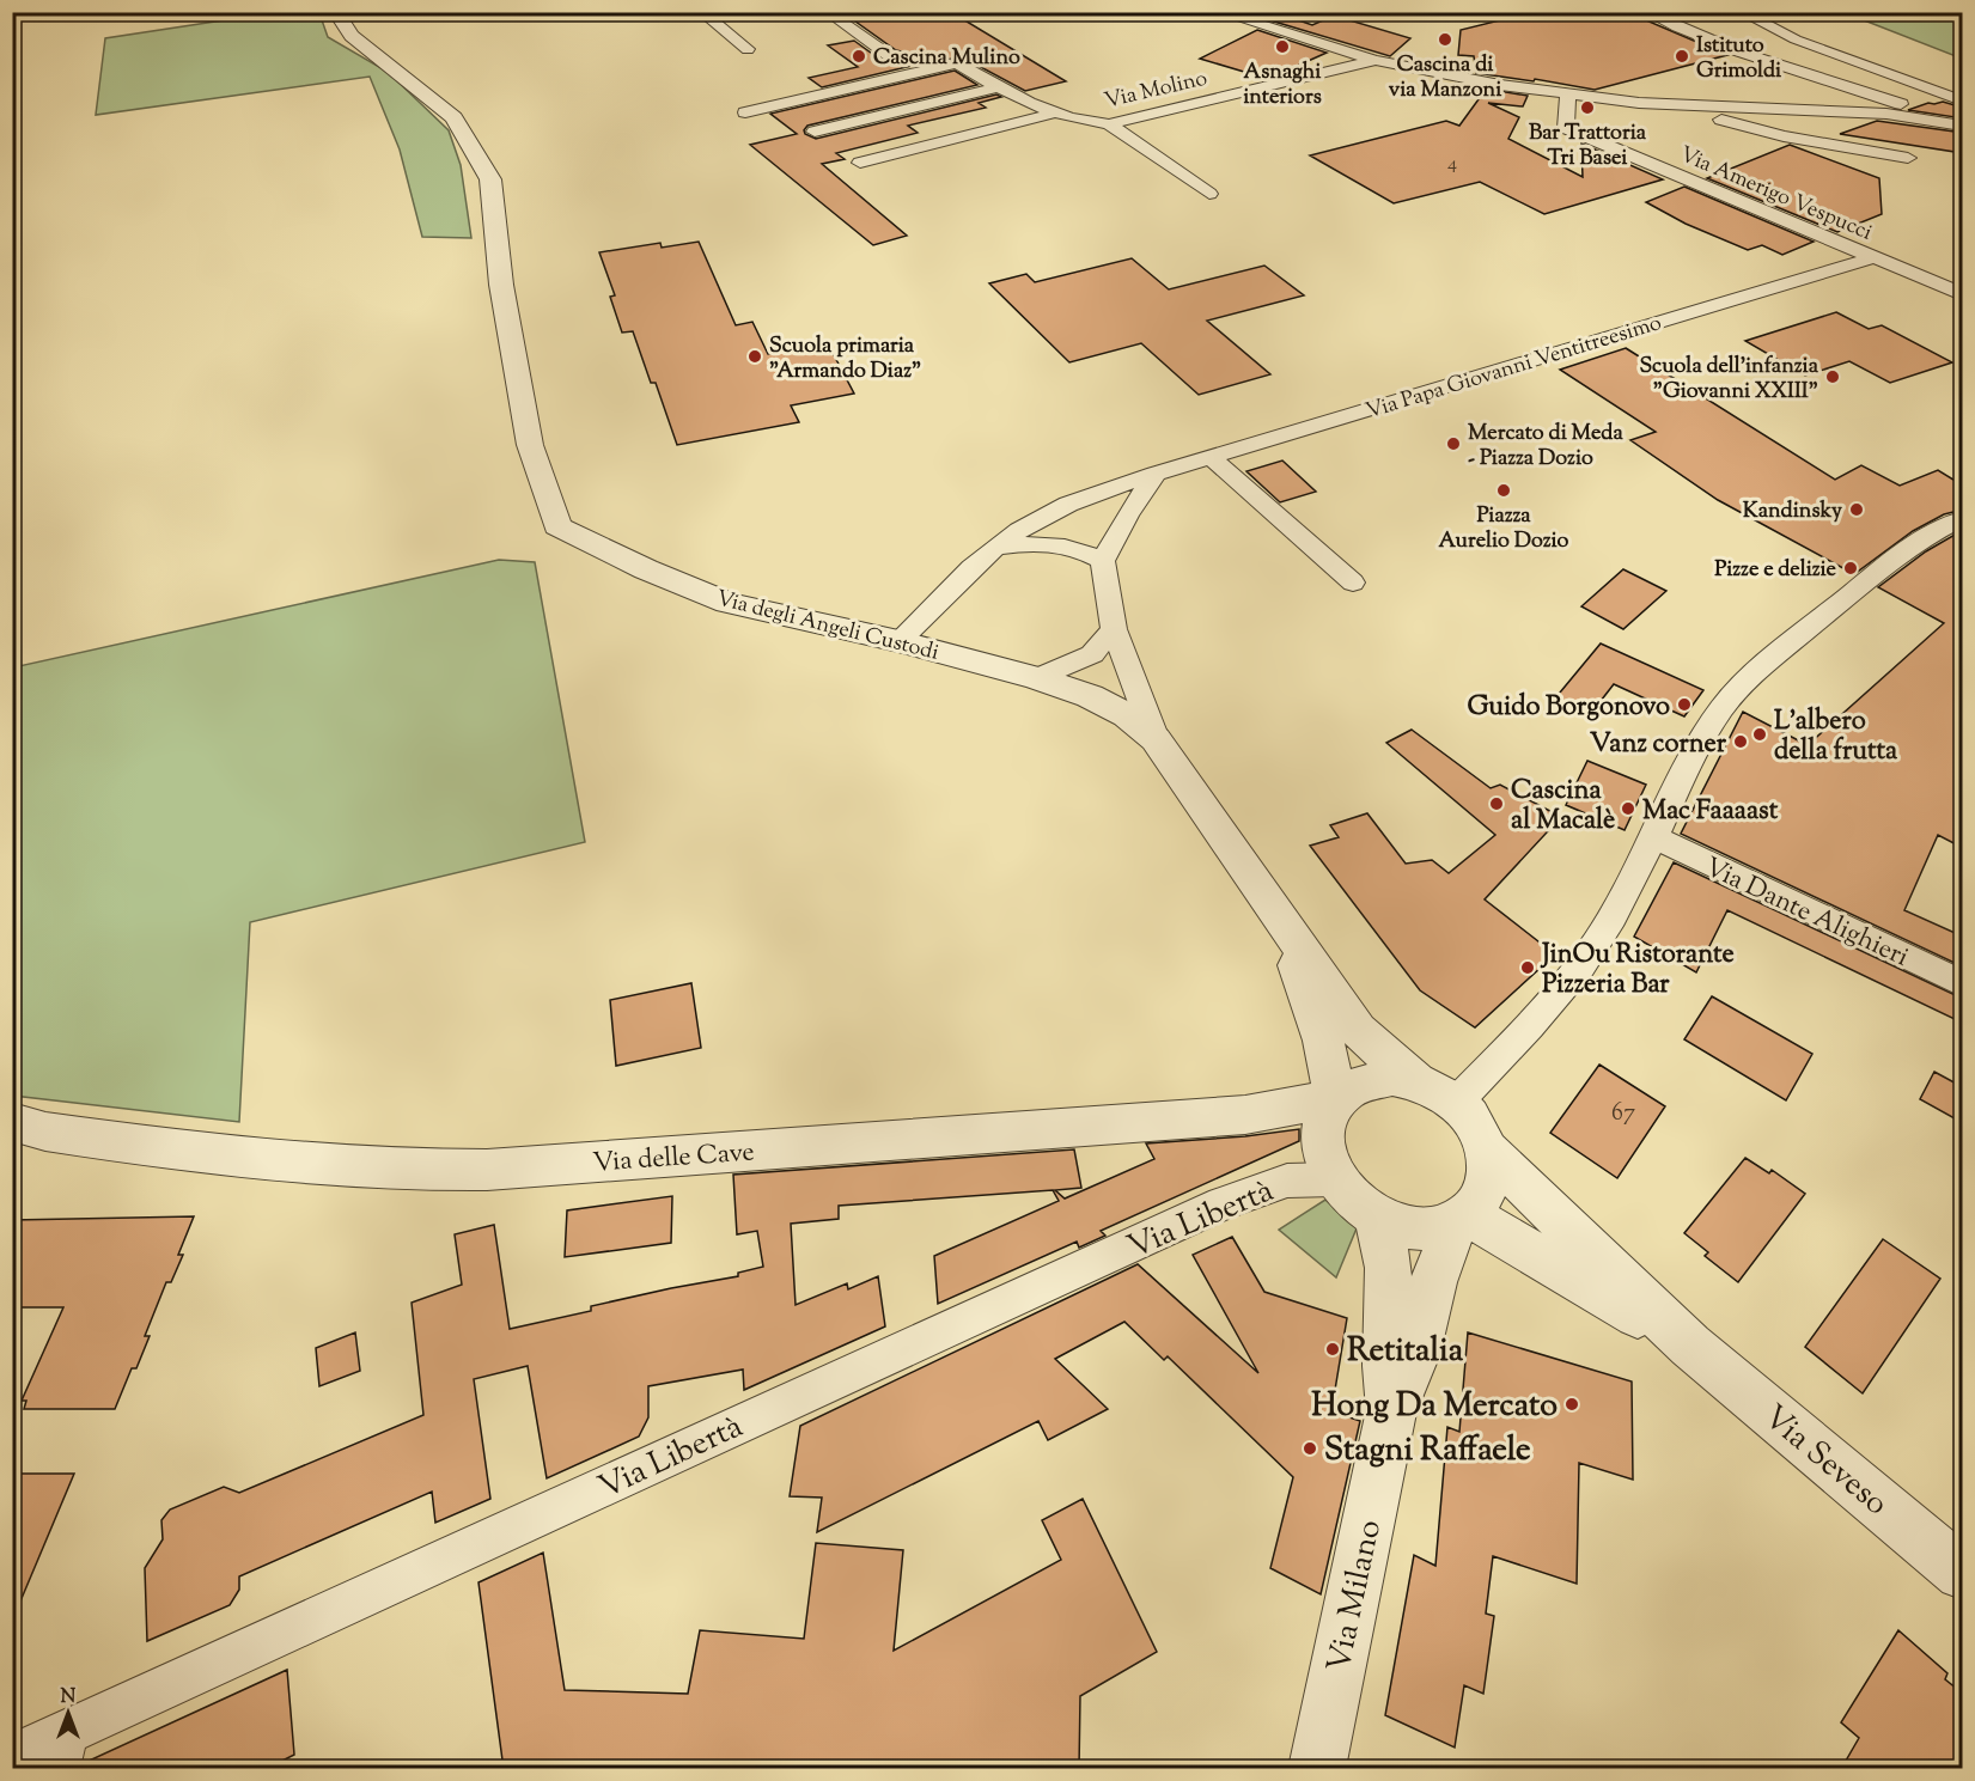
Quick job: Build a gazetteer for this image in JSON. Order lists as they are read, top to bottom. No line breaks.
{"streets":{"street":["Via Molino","Via Amerigo Vespucci","Via Papa Giovanni Ventitreesimo","Via degli Angeli Custodi","Via Dante Alighieri","Via delle Cave","Via Libertà","Via Seveso","Via Milano"]},"crossings":[["Via Amerigo Vespucci","Via Papa Giovanni Ventitreesimo"],["Via Papa Giovanni Ventitreesimo","Via degli Angeli Custodi"],["Via degli Angeli Custodi","Via delle Cave"],["Via degli Angeli Custodi","Via Libertà"],["Via degli Angeli Custodi","Via Seveso"],["Via degli Angeli Custodi","Via Milano"],["Via delle Cave","Via Libertà"],["Via delle Cave","Via Seveso"],["Via delle Cave","Via Milano"],["Via Libertà","Via Seveso"],["Via Libertà","Via Milano"],["Via Seveso","Via Milano"]],"places":["Cascina di via Manzoni","Asnaghi interiors","Cascina Mulino","Istituto Grimoldi","Bar Trattoria Tri Basei","Scuola primaria \"Armando Diaz\"","Scuola dell'infanzia \"Giovanni XXIII\"","Mercato di Meda - Piazza Dozio","Piazza Aurelio Dozio","Kandinsky","Pizze e delizie","Guido Borgonovo","L'albero della frutta","Vanz corner","Cascina al Macalè","Mac Faaaast","JinOu Ristorante Pizzeria Bar","Retitalia","Hong Da Mercato","Stagni Raffaele"],"house_numbers":["4","67"],"north":"top"}
